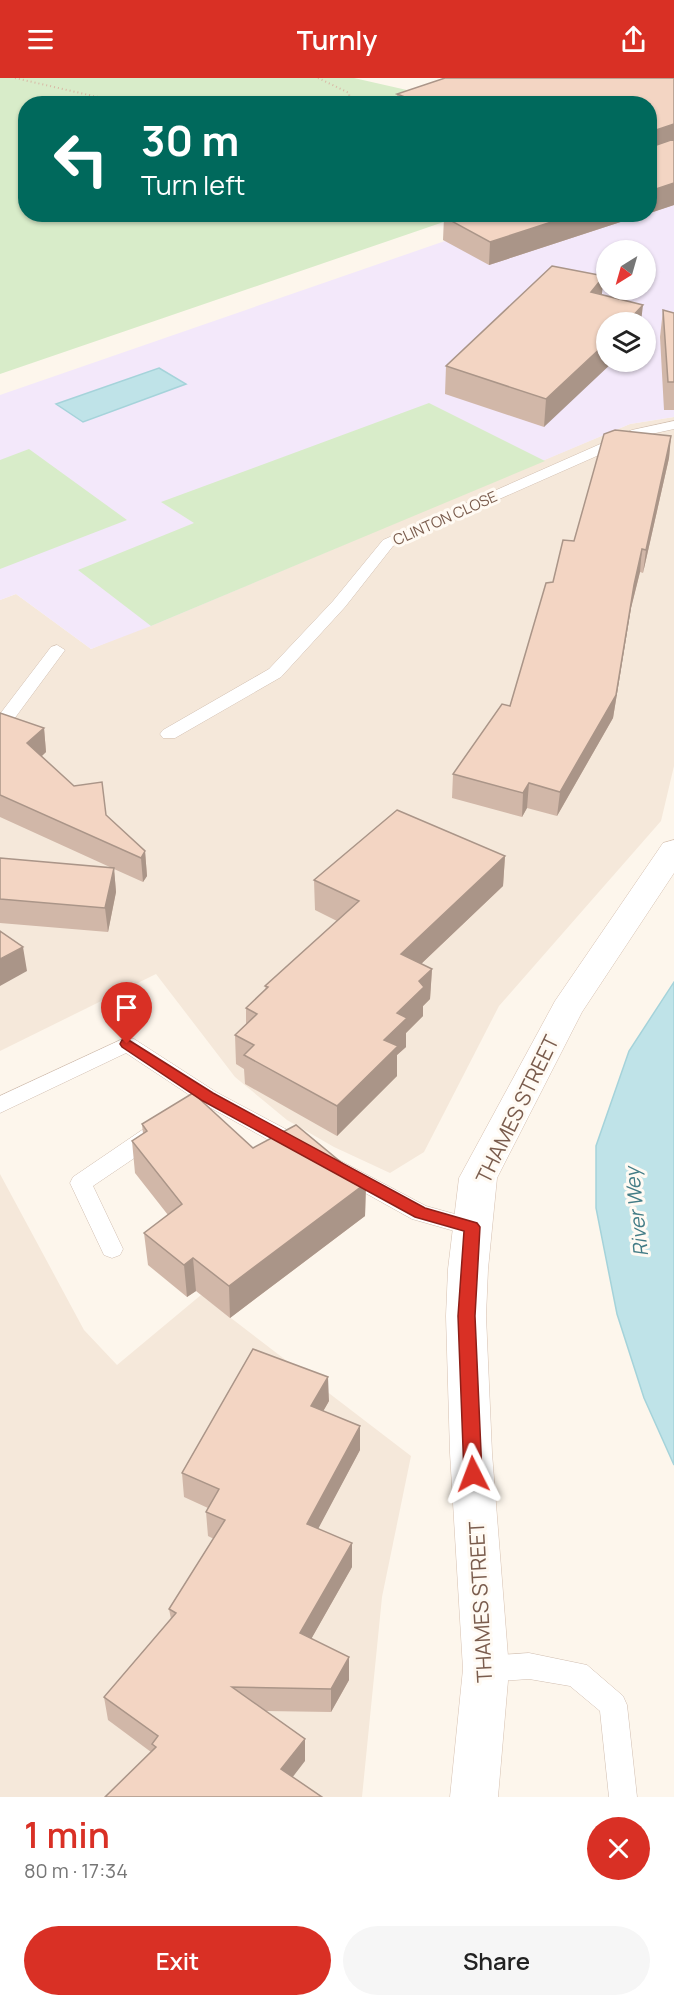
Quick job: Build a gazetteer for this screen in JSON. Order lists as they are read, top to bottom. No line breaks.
{"streets":{"street":["THAMES STREET"],"lane":["CLINTON CLOSE"]},"water":["River Wey"],"north":"bottom left","page":{"header":"Turnly","turn":["30 m","Turn left"],"heading":["1 min","80 m · 17:34"],"buttons":["Exit","Share"]}}
